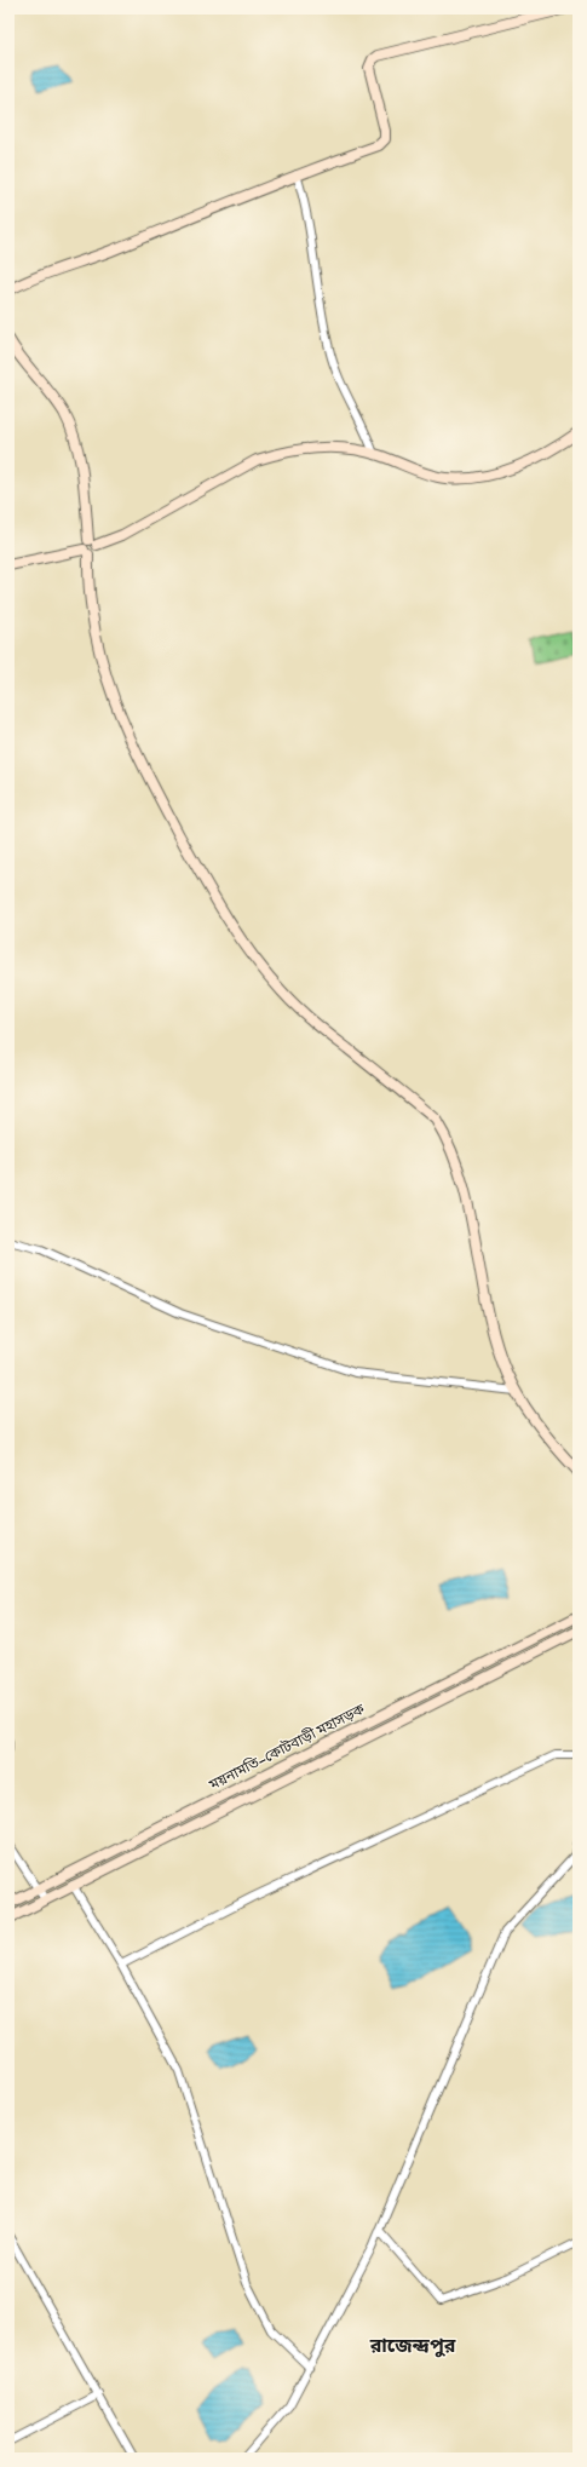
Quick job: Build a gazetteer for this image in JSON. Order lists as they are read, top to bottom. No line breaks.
{"streets":{"main road":["ময়নামতি–কোটবাড়ী মহাসড়ক"]},"districts":["রাজেন্দ্রপুর"]}
